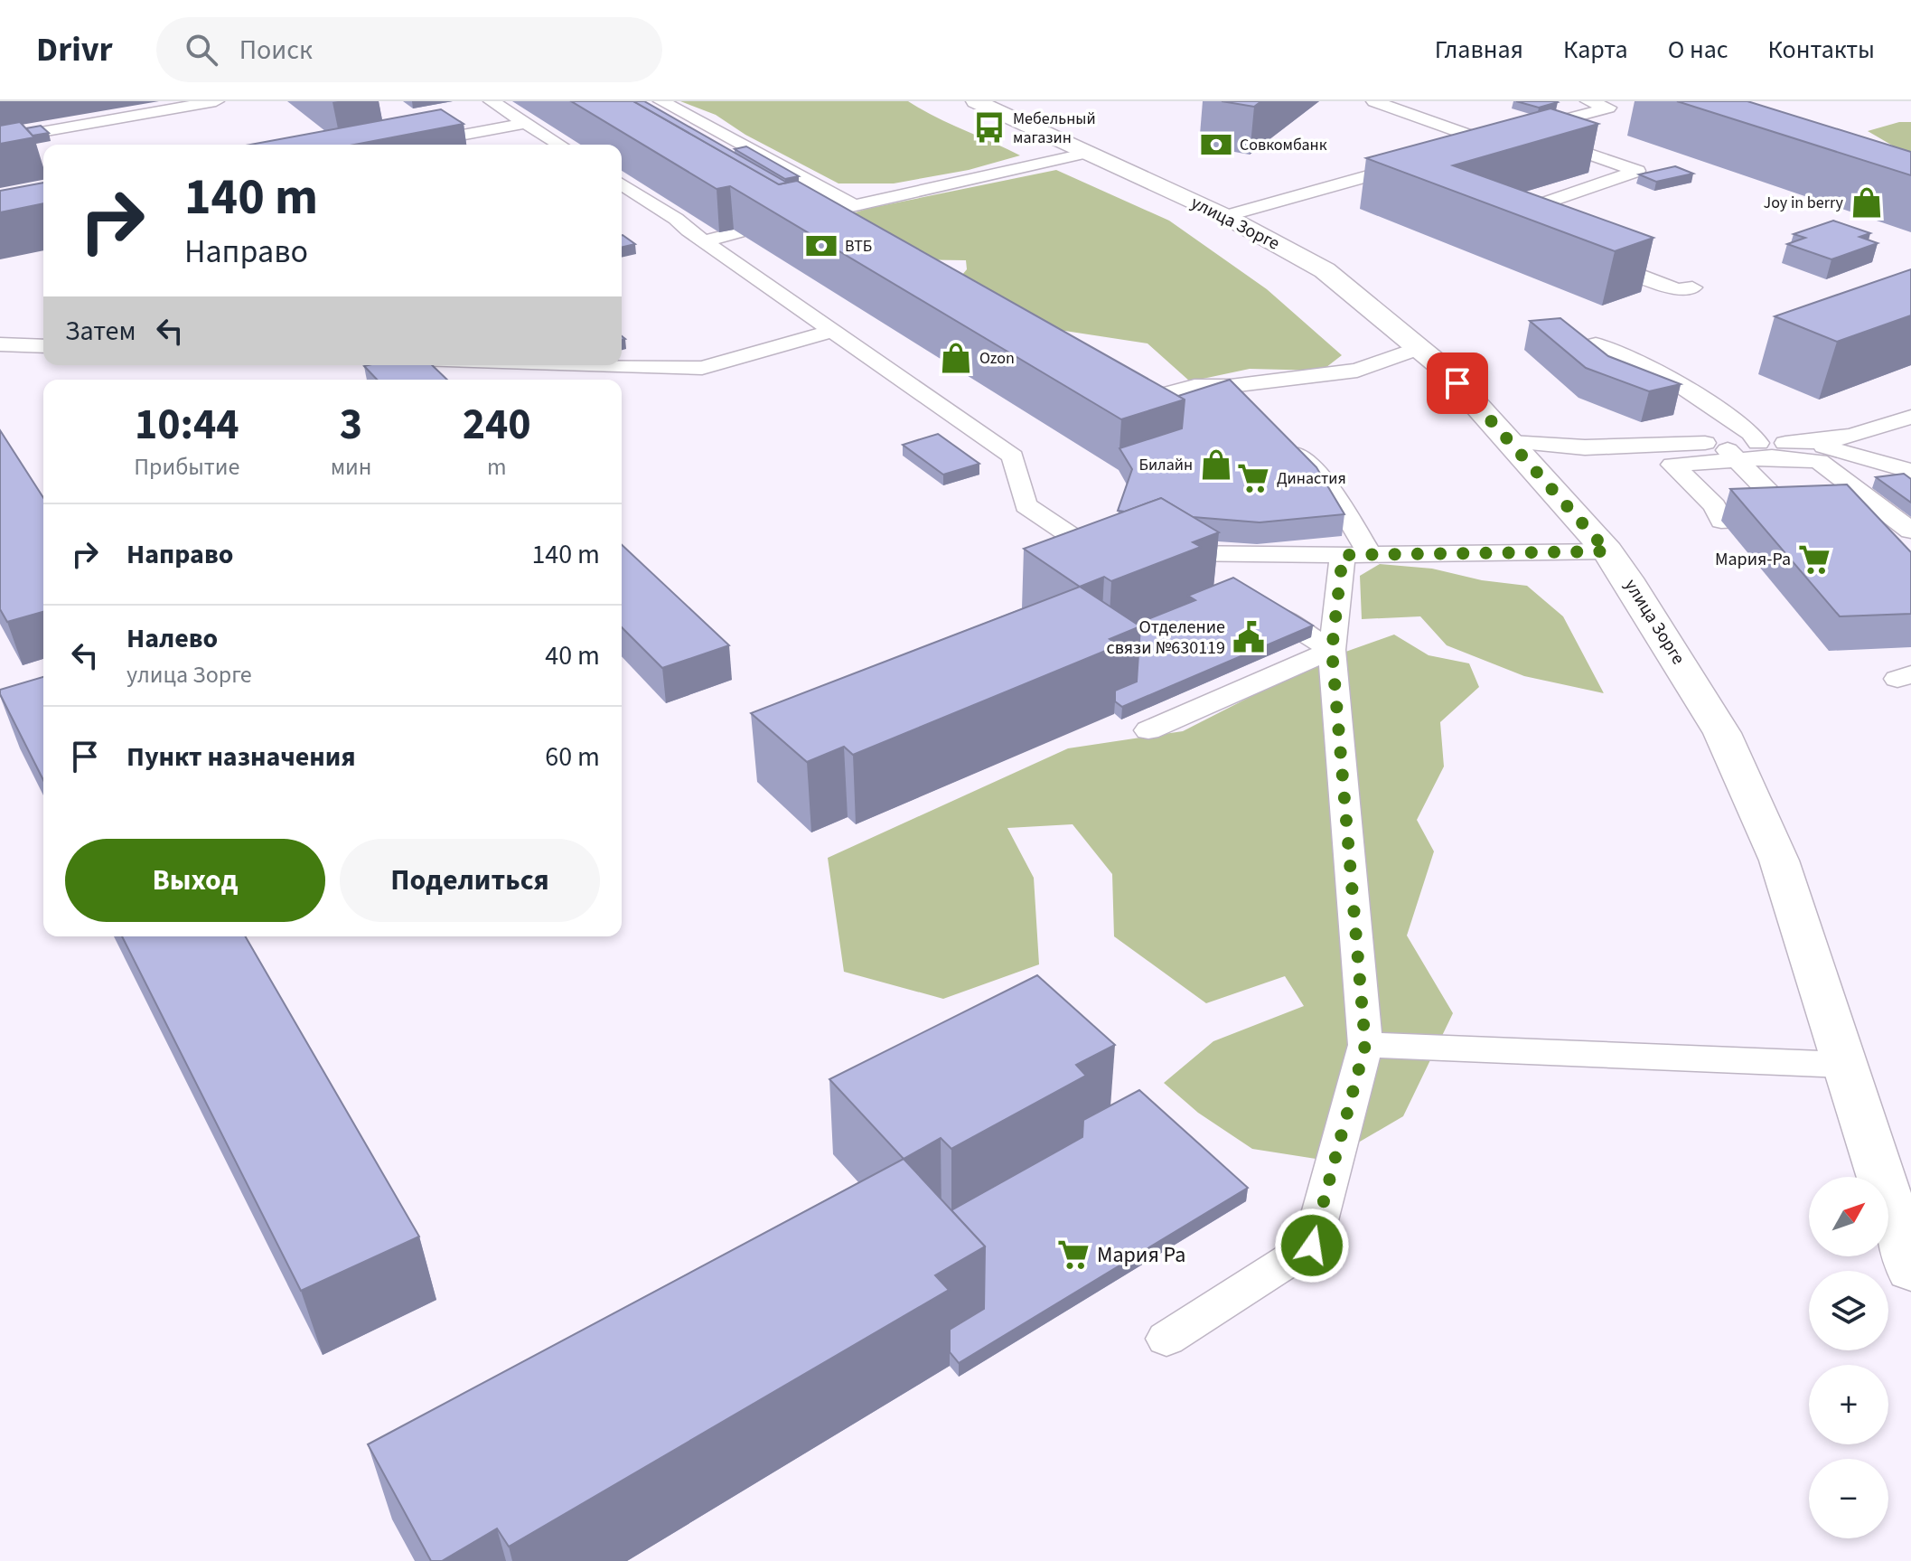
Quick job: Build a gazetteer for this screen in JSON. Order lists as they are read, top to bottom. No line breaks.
{"streets":{"street":["улица Зорге"]},"places":{"bus stop":["Мебельный магазин"],"bank":["Совкомбанк","ВТБ"],"shop":["Joy in berry","Ozon","Билайн"],"supermarket":["Династия","Мария-Ра","Мария Ра"],"public building":["Отделение связи №630119"]},"north":"top right","page":{"header":"Drivr","search":"Поиск","nav":["Главная","Карта","О нас","Контакты"],"turn":["140 m","Направо"],"then":"Затем","eta":["10:44","Прибытие","3","мин","240","m"],"list":[{"name":"Направо","value":"140 m"},{"name":"Налево","note":"улица Зорге","value":"40 m"},{"name":"Пункт назначения","value":"60 m"}],"buttons":["Выход","Поделиться"],"map_buttons":["+","−"]}}
